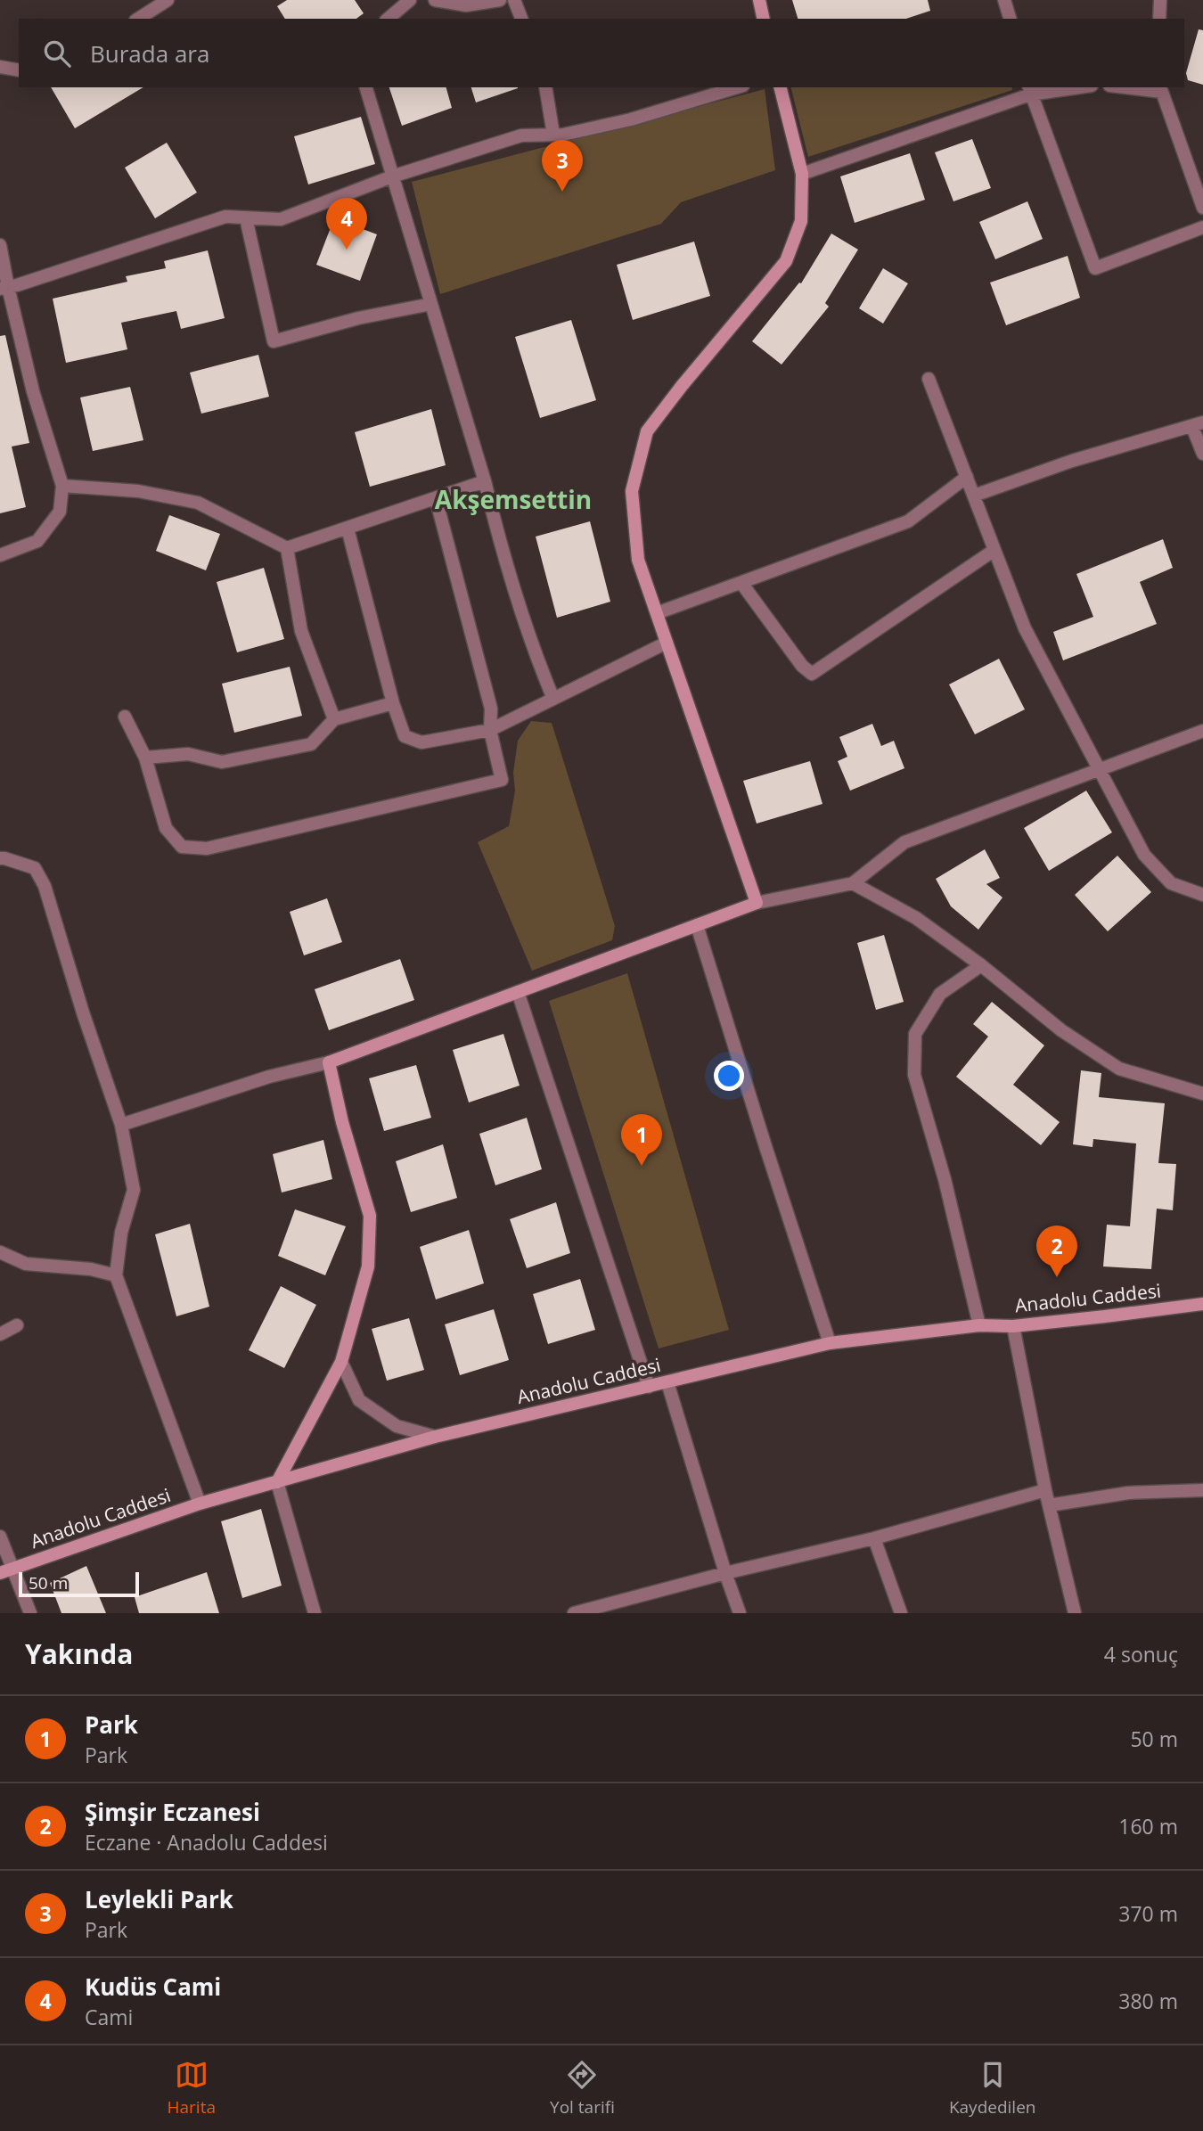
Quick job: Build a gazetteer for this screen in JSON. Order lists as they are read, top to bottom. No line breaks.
{"streets":{"street":["Anadolu Caddesi"]},"districts":["Akşemsettin"],"scale_bar":"50 m","page":{"search":"Burada ara","pins":["3","4","1","2"],"scale":"50 m","heading":["Yakında","4 sonuç"],"list":[{"mark":"1","name":"Park","note":"Park","value":"50 m"},{"mark":"2","name":"Şimşir Eczanesi","note":"Eczane · Anadolu Caddesi","value":"160 m"},{"mark":"3","name":"Leylekli Park","note":"Park","value":"370 m"},{"mark":"4","name":"Kudüs Cami","note":"Cami","value":"380 m"}],"nav":["Harita","Yol tarifi","Kaydedilen"]}}
